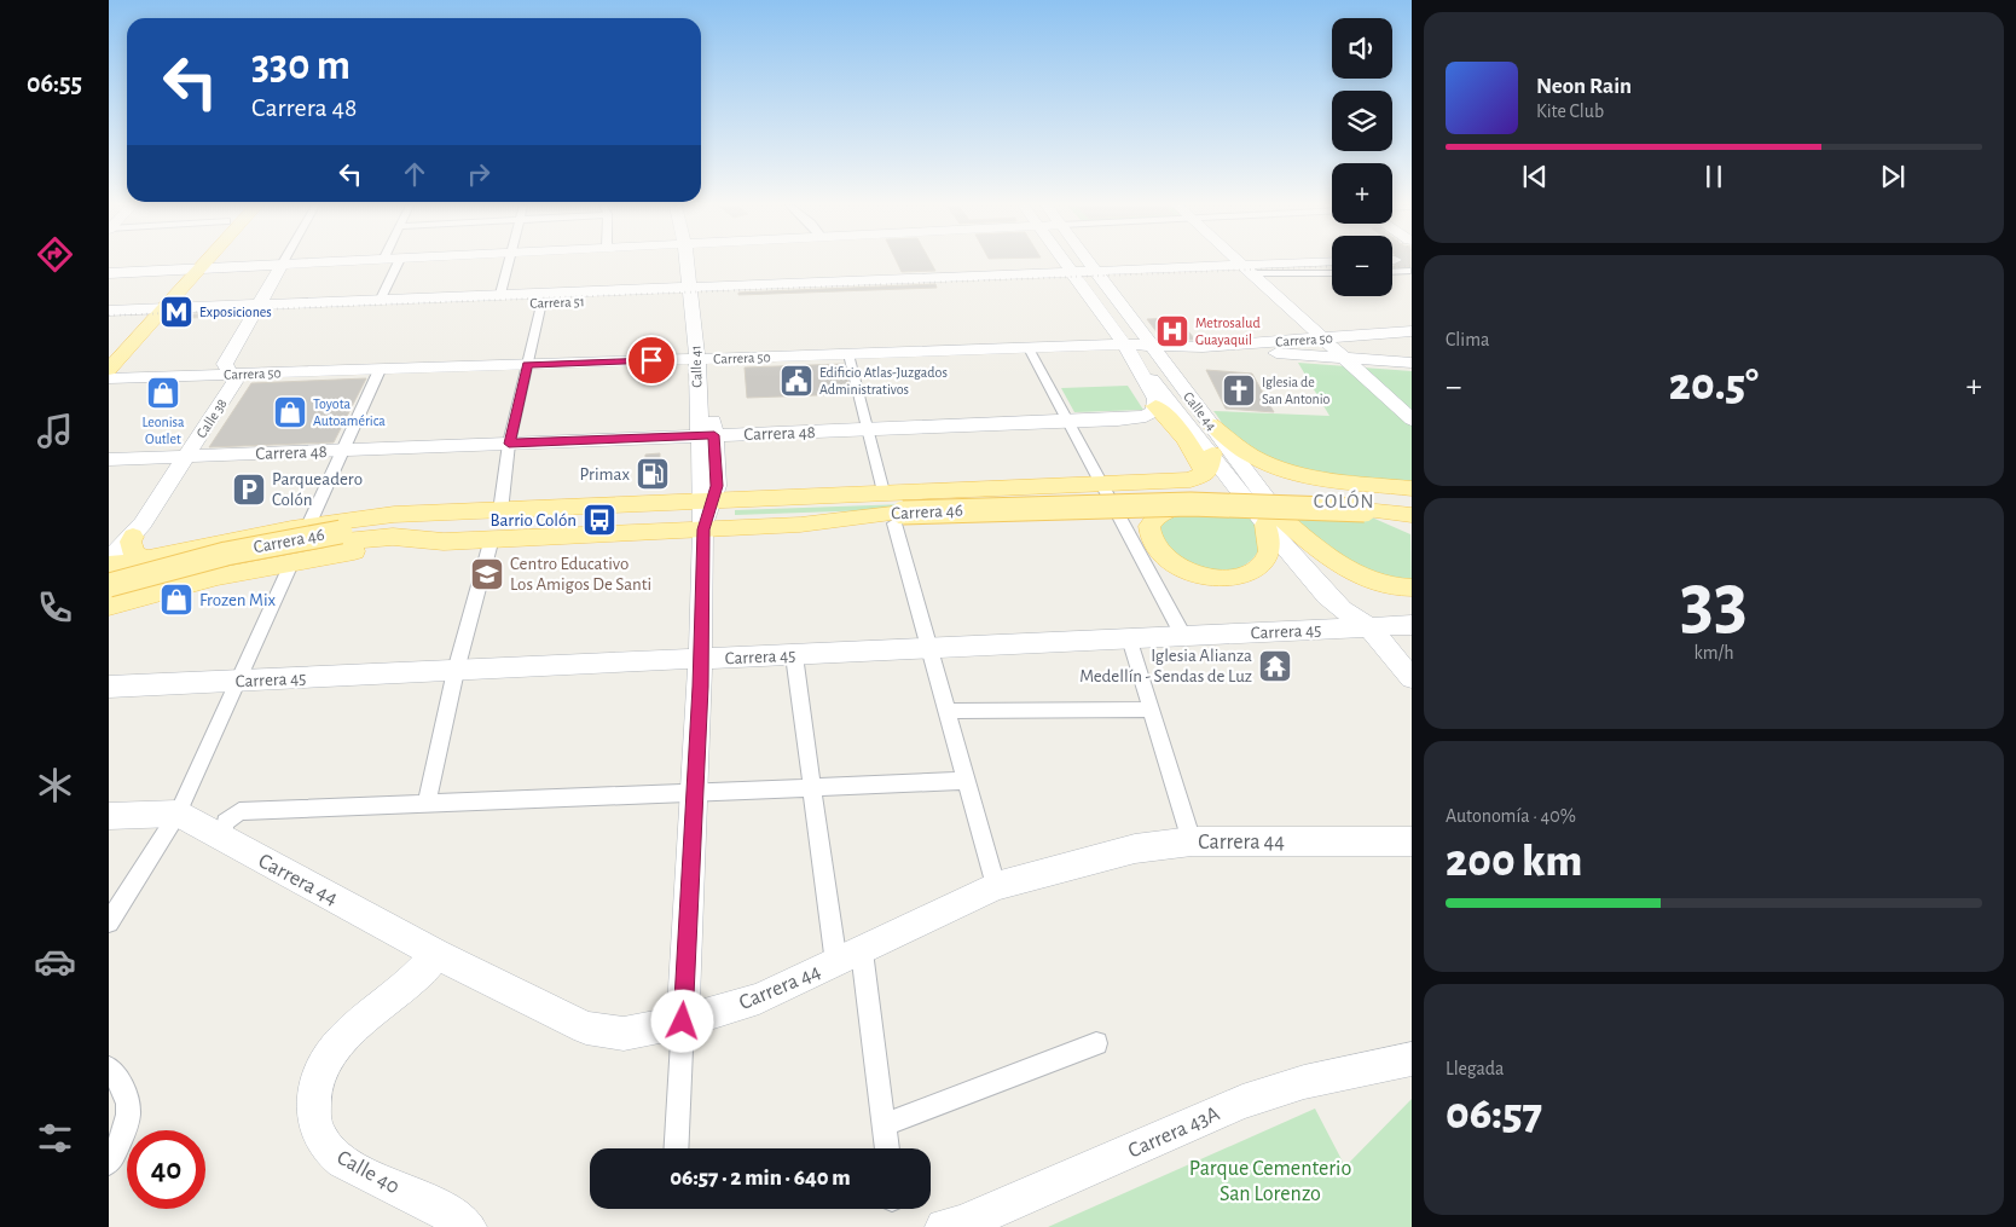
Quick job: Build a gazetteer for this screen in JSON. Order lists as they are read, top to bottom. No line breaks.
{"streets":{"main road":["Carrera 46"],"street":["Carrera 51","Carrera 50","Calle 41","Calle 44","Calle 38","Carrera 48","Carrera 45","Carrera 44","Carrera 43A","Calle 40"]},"crossings":[["Carrera 51","Calle 41"],["Carrera 51","Calle 44"],["Carrera 51","Calle 38"],["Carrera 50","Calle 41"],["Carrera 50","Calle 44"],["Carrera 50","Calle 38"],["Calle 41","Carrera 48"],["Calle 41","Carrera 46"],["Calle 41","Carrera 45"],["Calle 41","Carrera 44"],["Calle 44","Carrera 48"],["Calle 44","Carrera 45"],["Calle 38","Carrera 48"],["Calle 38","Carrera 46"],["Carrera 44","Calle 40"]],"districts":["COLÓN"],"parks":["Parque Cementerio San Lorenzo"],"places":{"metro station":["Exposiciones"],"hospital":["Metrosalud Guayaquil"],"public building":["Edificio Atlas-Juzgados Administrativos"],"church":["Iglesia de San Antonio"],"shop":["Leonisa Outlet","Toyota Autoamérica","Frozen Mix"],"fuel station":["Primax"],"parking":["Parqueadero Colón"],"bus stop":["Barrio Colón"],"school or university":["Centro Educativo Los Amigos De Santi"],"temple":["Iglesia Alianza Medellín - Sendas de Luz"]},"page":{"tabs":"06:55","map_buttons":["+","−"],"turn":["330 m","Carrera 48"],"song":["Neon Rain","Kite Club"],"tile":["Clima",["33","km/h"],["Autonomía · 40%","200 km"],["Llegada","06:57"]],"heat":["−","20.5°","+"],"limit":"40","trip":"06:57 · 2 min · 640 m"}}
